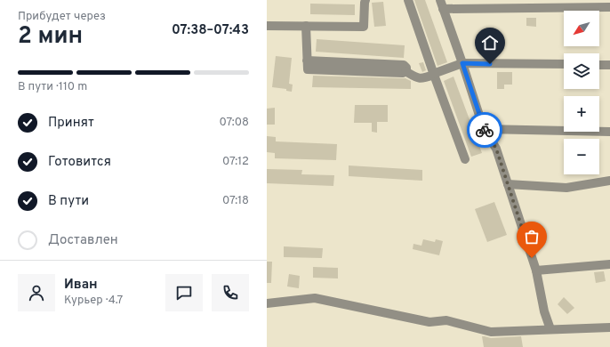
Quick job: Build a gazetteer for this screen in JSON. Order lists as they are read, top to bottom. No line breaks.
{"north":"bottom left","page":{"heading":["2 мин","Прибудет через","07:38–07:43"],"panel":["Иван","Курьер · 4.7"],"map_buttons":["+","−"],"bar":"В пути · 110 m","list":[["Принят","07:08"],["Готовится","07:12"],["В пути","07:18"],"Доставлен"]}}
